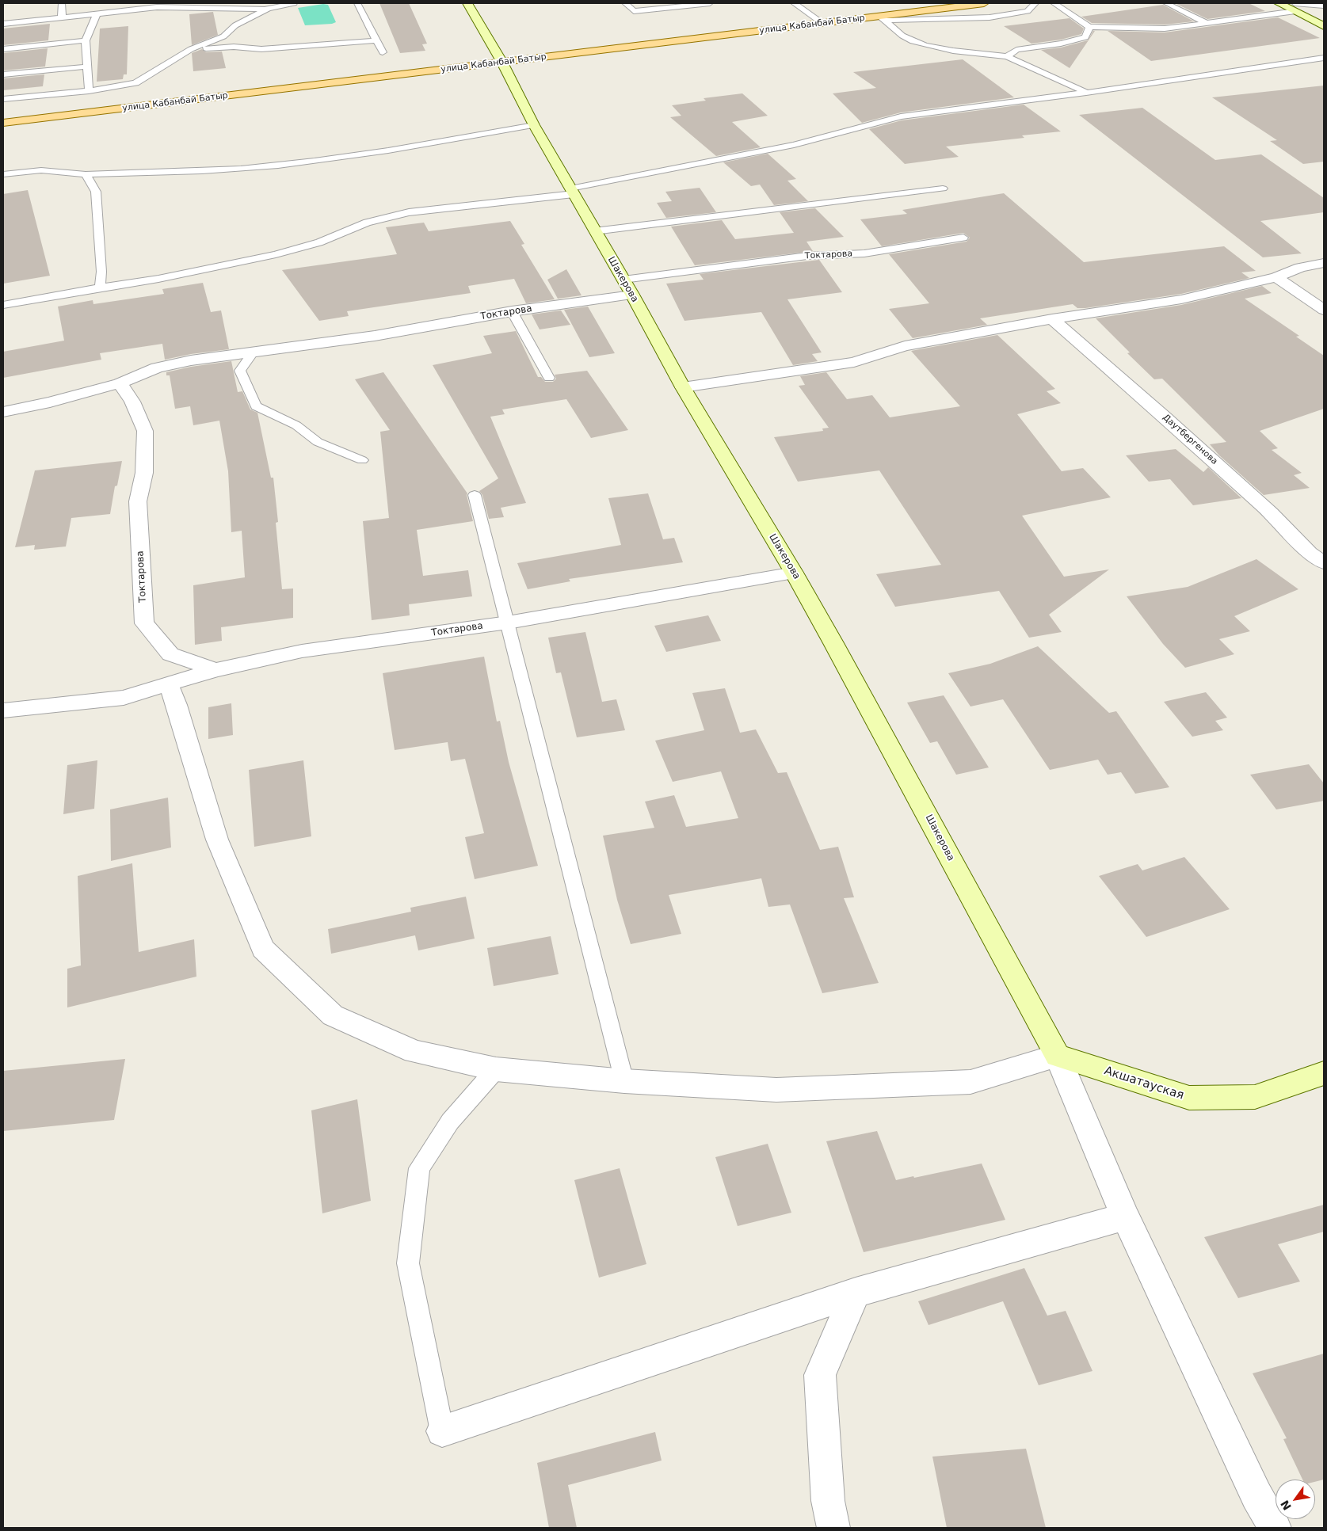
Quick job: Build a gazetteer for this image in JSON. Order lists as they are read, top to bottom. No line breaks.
{"streets":{"main road":["улица Кабанбай Батыр"],"street":["Токтарова","Шакерова","Даутбергенова","Акшатауская"]},"crossings":[["улица Кабанбай Батыр","Шакерова"],["Токтарова","Шакерова"],["Шакерова","Акшатауская"]],"north":"bottom left"}
